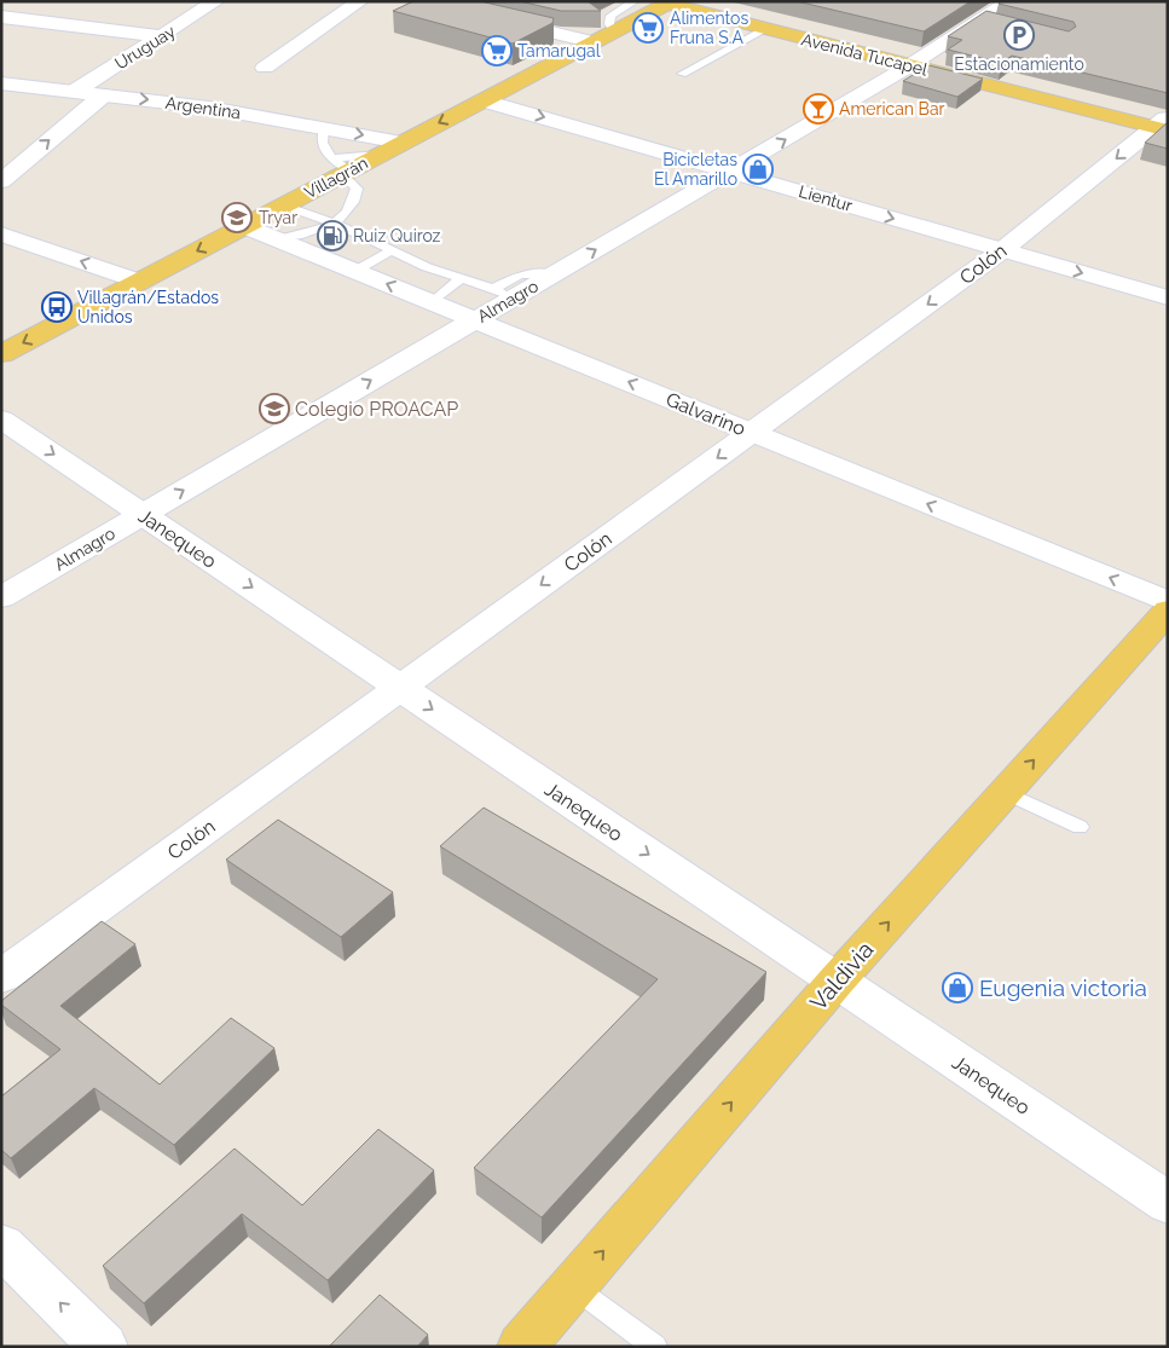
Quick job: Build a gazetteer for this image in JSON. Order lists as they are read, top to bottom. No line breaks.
{"streets":{"main road":["Avenida Tucapel","Villagrán","Valdivia"],"street":["Uruguay","Argentina","Lientur","Colón","Almagro","Galvarino","Janequeo"]},"crossings":[["Uruguay","Argentina"],["Avenida Tucapel","Villagrán"],["Avenida Tucapel","Colón"],["Avenida Tucapel","Almagro"],["Argentina","Villagrán"],["Villagrán","Lientur"],["Villagrán","Galvarino"],["Lientur","Colón"],["Lientur","Almagro"],["Colón","Galvarino"],["Colón","Janequeo"],["Almagro","Galvarino"],["Almagro","Janequeo"],["Janequeo","Valdivia"]],"one_way":["Villagrán","Lientur","Colón","Almagro","Galvarino","Janequeo","Valdivia"],"places":{"supermarket":["Alimentos Fruna S.A","Tamarugal"],"parking":["Estacionamiento"],"bar":["American Bar"],"shop":["Bicicletas El Amarillo","Eugenia victoria"],"school or university":["Tryar","Colegio PROACAP"],"fuel station":["Ruiz Quiroz"],"bus stop":["Villagrán/Estados Unidos"]}}
